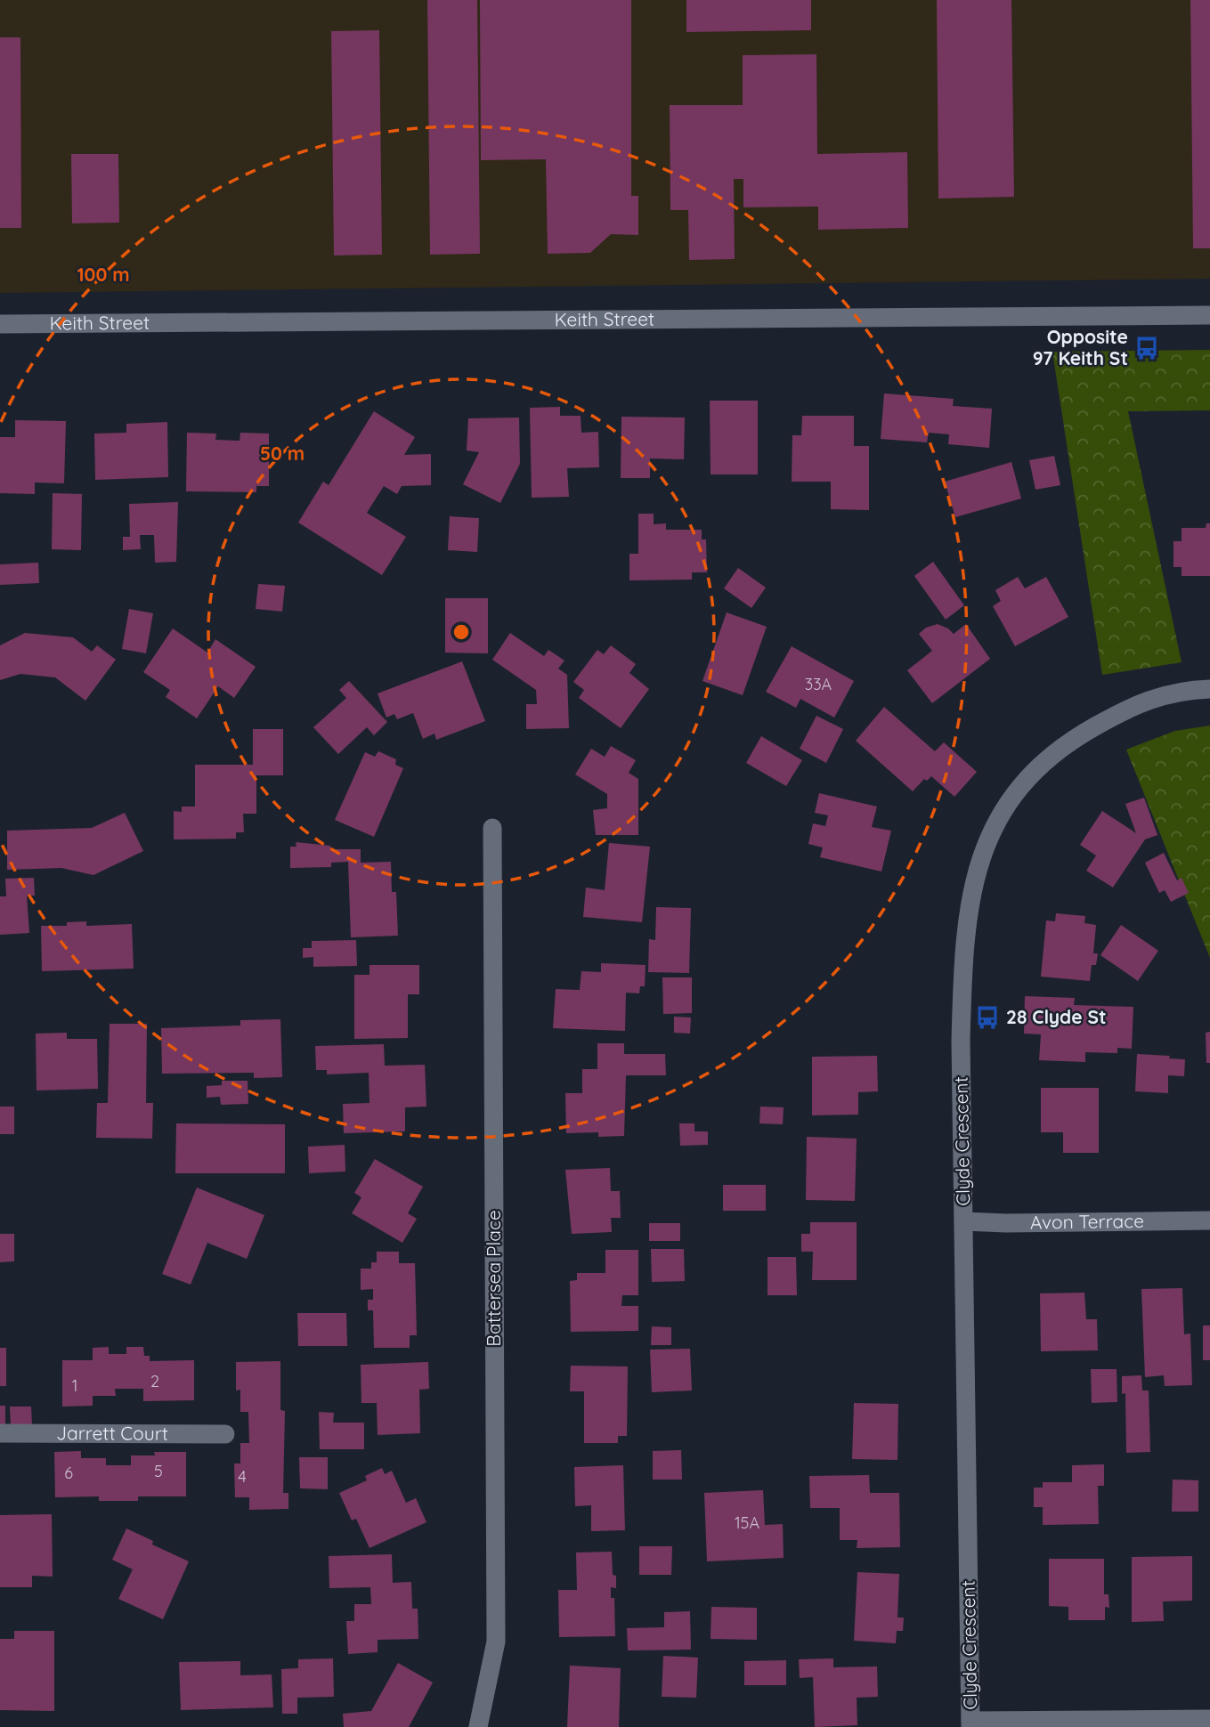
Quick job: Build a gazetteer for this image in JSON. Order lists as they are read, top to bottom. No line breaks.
{"streets":{"street":["Keith Street","Clyde Crescent","Avon Terrace","Battersea Place","Jarrett Court"]},"crossings":[["Clyde Crescent","Avon Terrace"]],"places":{"bus stop":["Opposite 97 Keith St","28 Clyde St"]},"house_numbers":["33A","2","1","5","6","4","15A"],"rings":["100 m","50 m"]}
